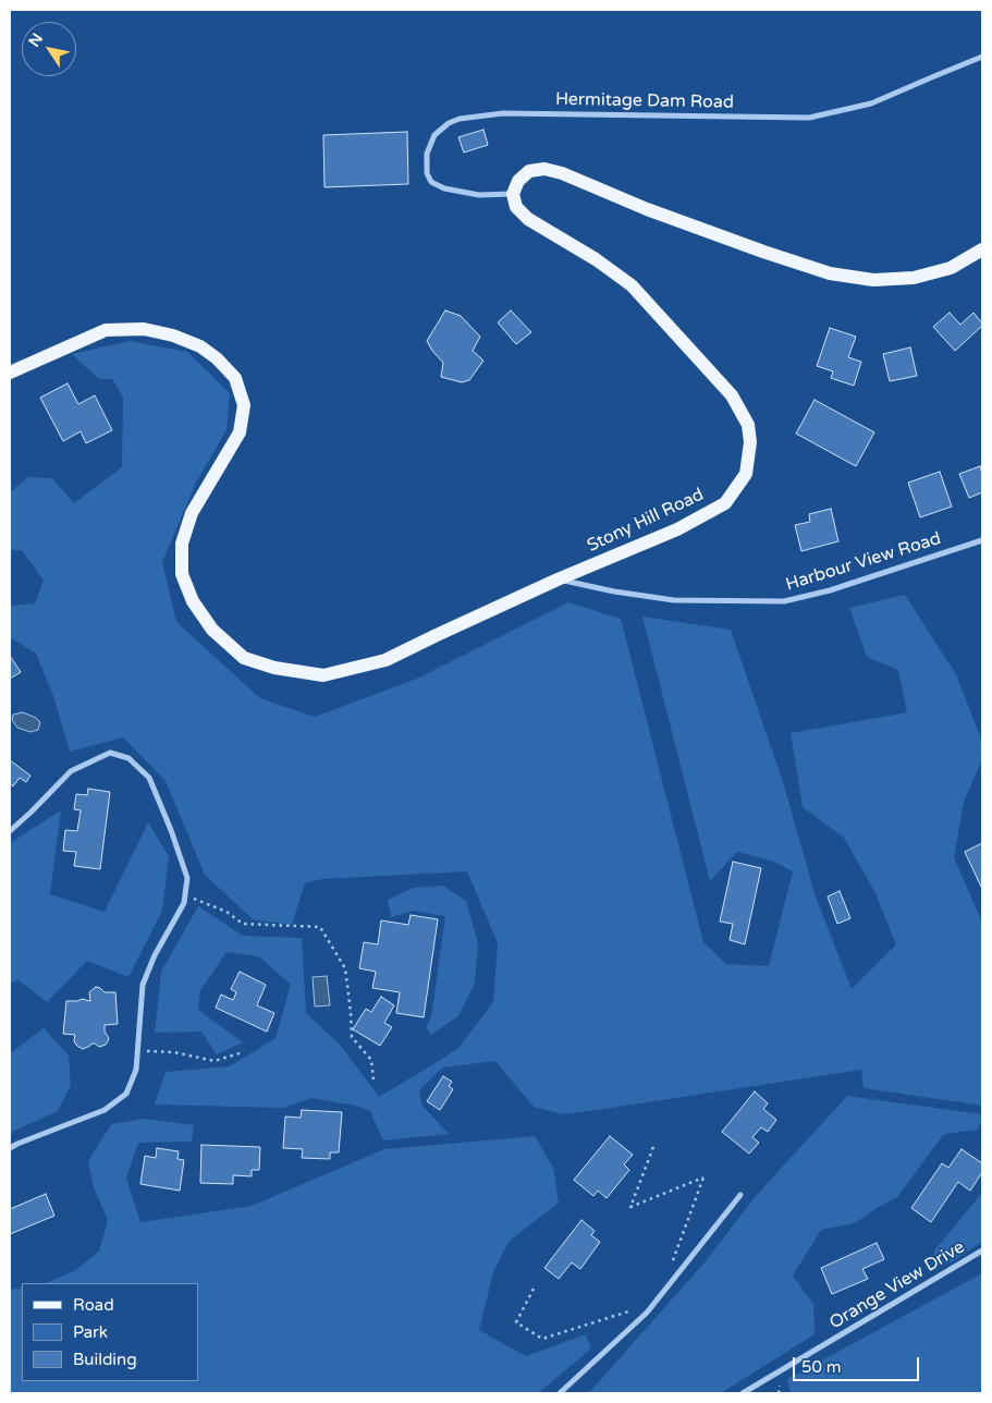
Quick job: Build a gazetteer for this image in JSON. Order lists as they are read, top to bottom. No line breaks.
{"streets":{"main road":["Stony Hill Road"],"street":["Hermitage Dam Road","Harbour View Road","Orange View Drive"]},"crossings":[["Hermitage Dam Road","Stony Hill Road"],["Stony Hill Road","Harbour View Road"]],"legend":["Road","Park","Building"],"scale_bar":"50 m","north":"top left"}
